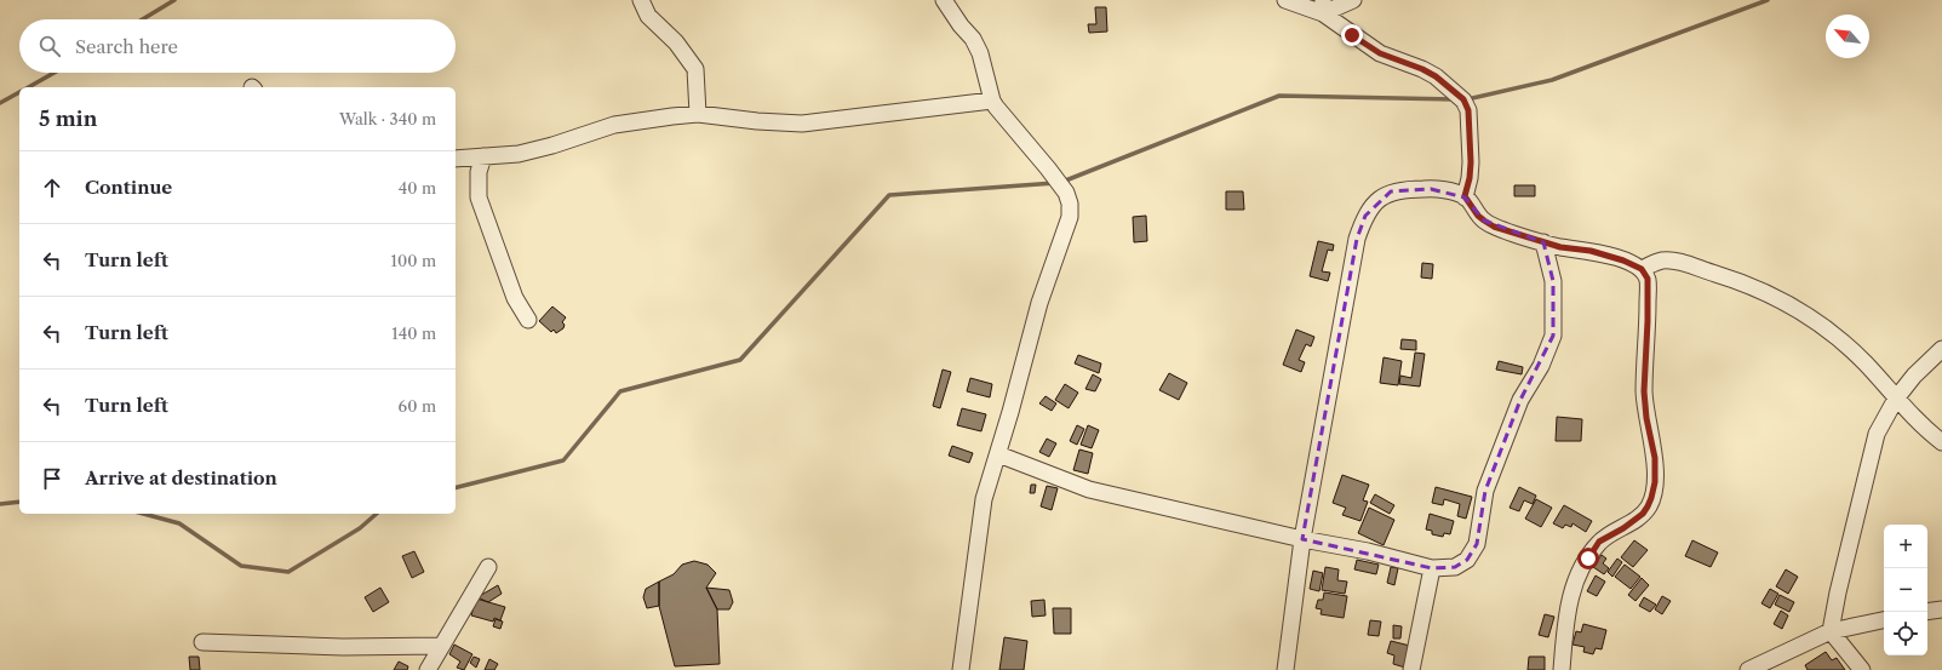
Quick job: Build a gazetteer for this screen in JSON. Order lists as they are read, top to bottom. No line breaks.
{"north":"top left","page":{"search":"Search here","heading":["5 min","Walk · 340 m"],"list":[["Continue","40 m"],["Turn left","100 m"],["Turn left","140 m"],["Turn left","60 m"],"Arrive at destination"],"map_buttons":["+","−"]}}
